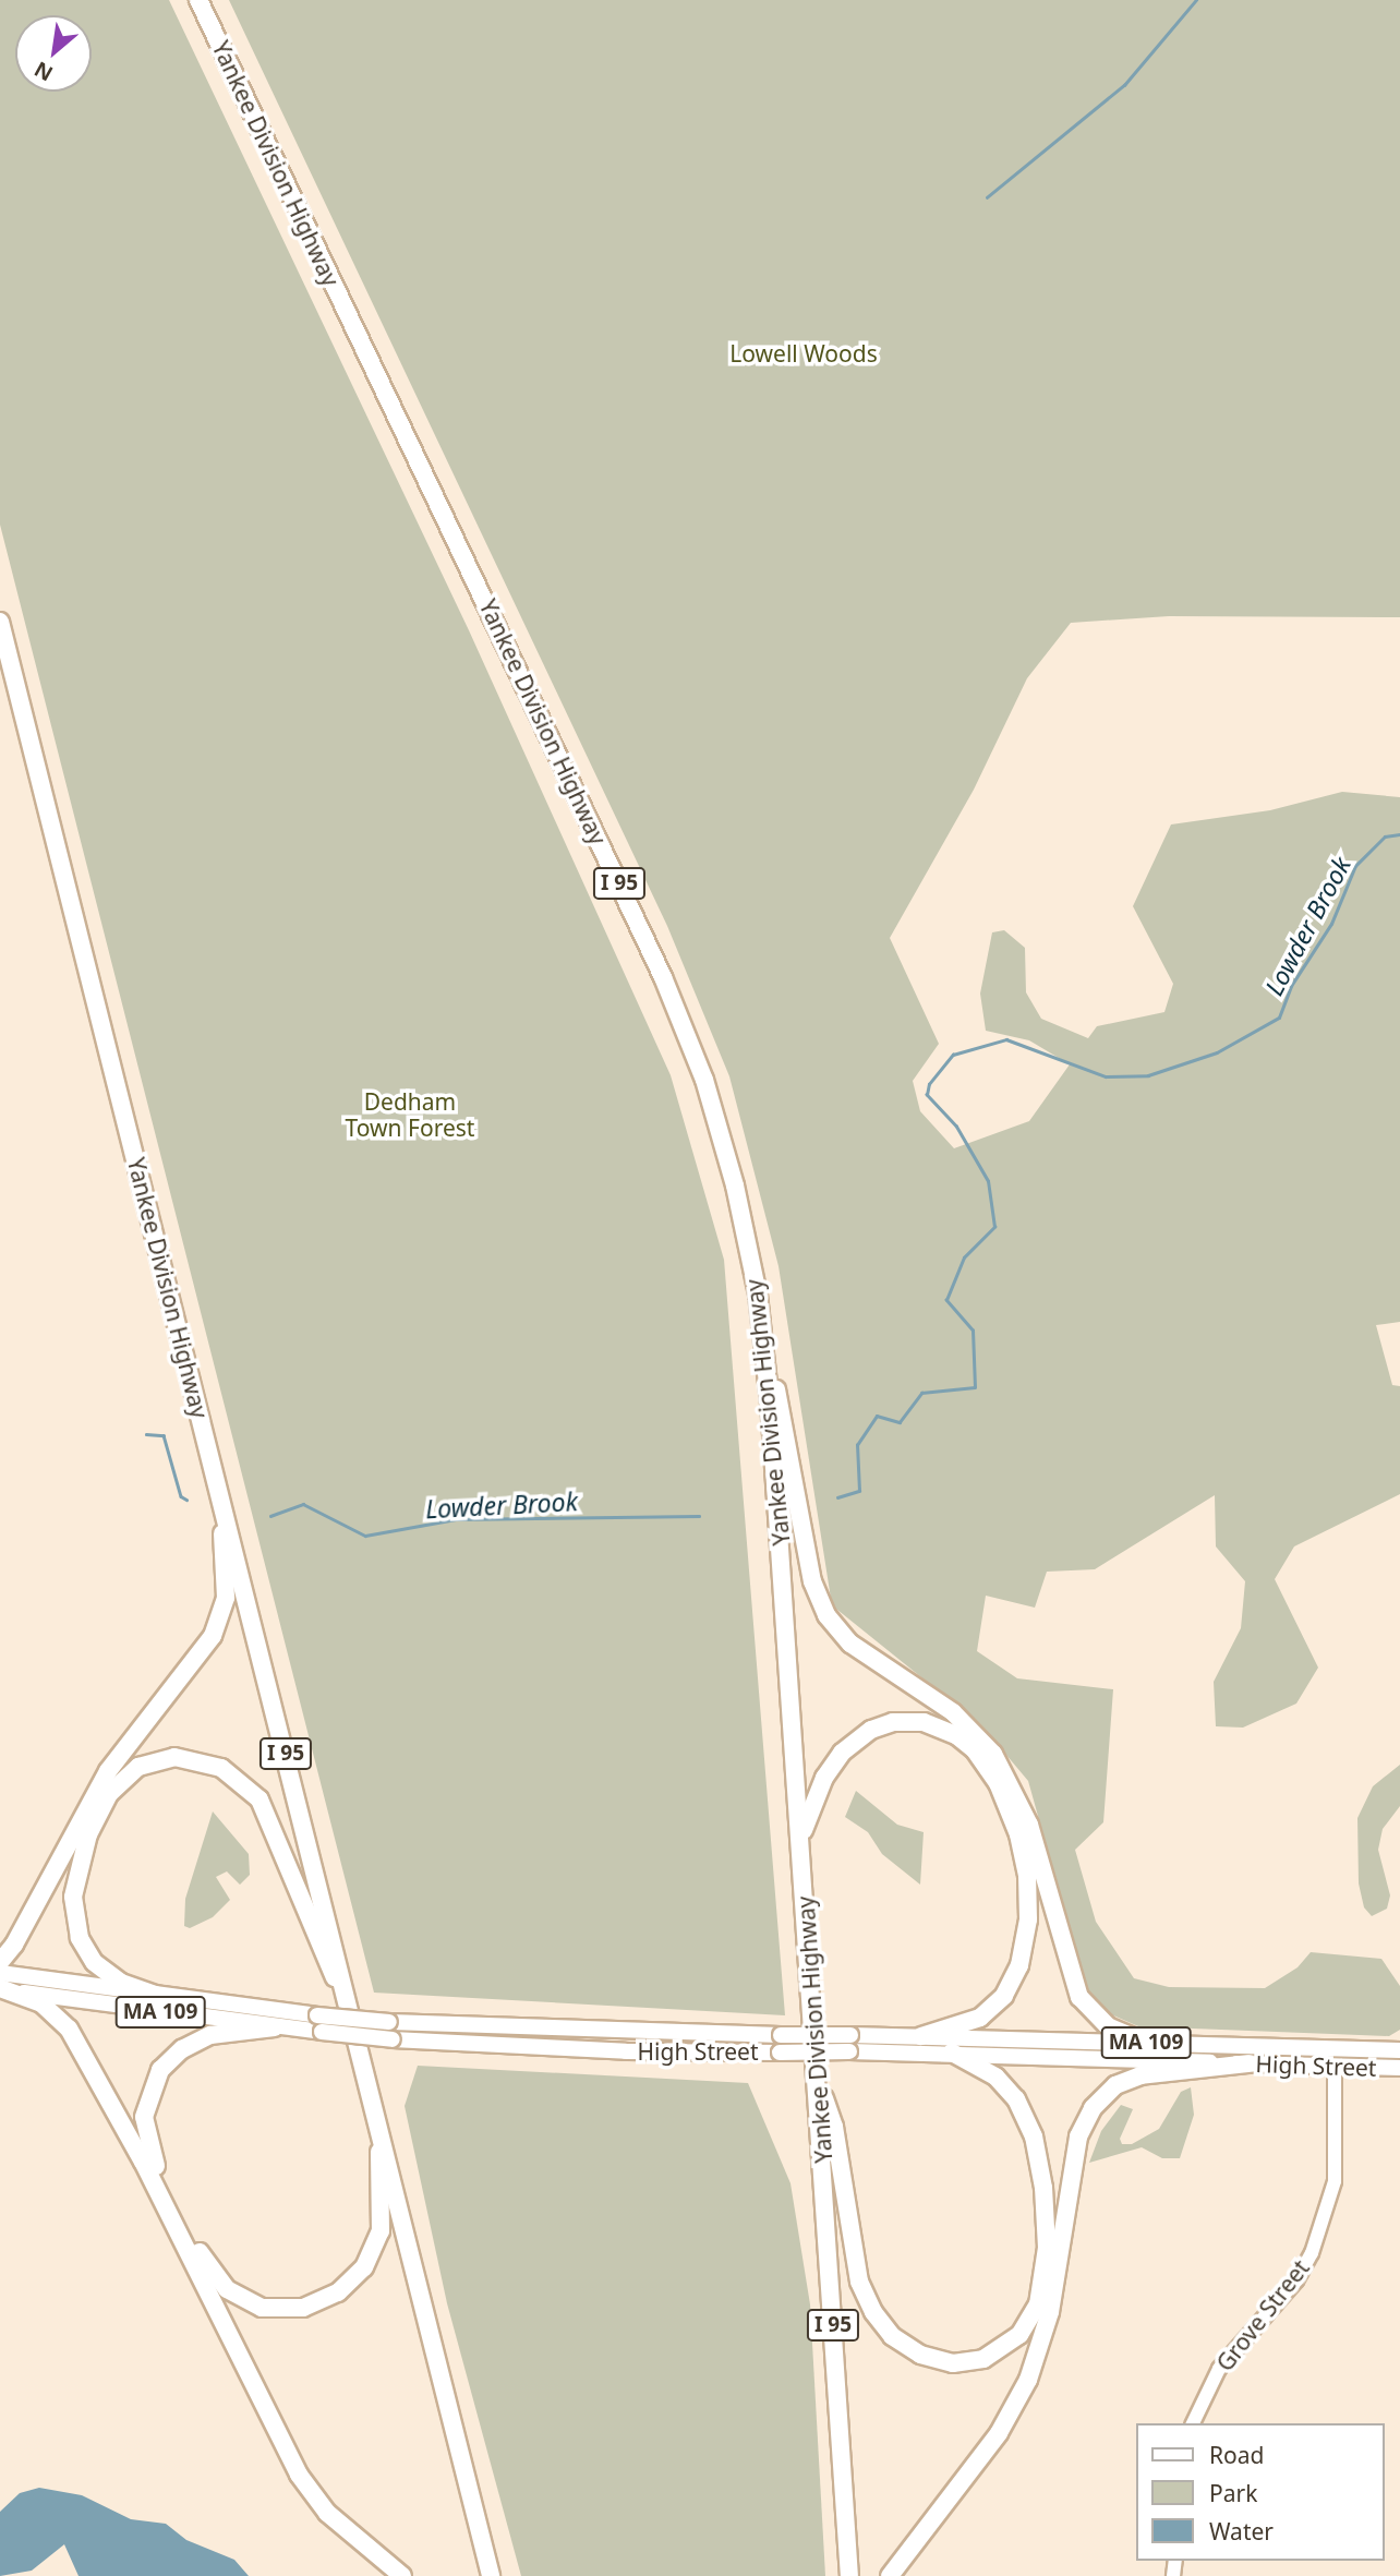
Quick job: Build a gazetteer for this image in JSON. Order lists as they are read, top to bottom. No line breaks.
{"streets":{"highway":["Yankee Division Highway","I 95"],"main road":["MA 109","High Street"],"street":["Grove Street"]},"crossings":[["High Street","Grove Street"]],"water":["Lowder Brook"],"parks":["Lowell Woods","Dedham Town Forest"],"legend":["Road","Park","Water"],"north":"bottom left"}
